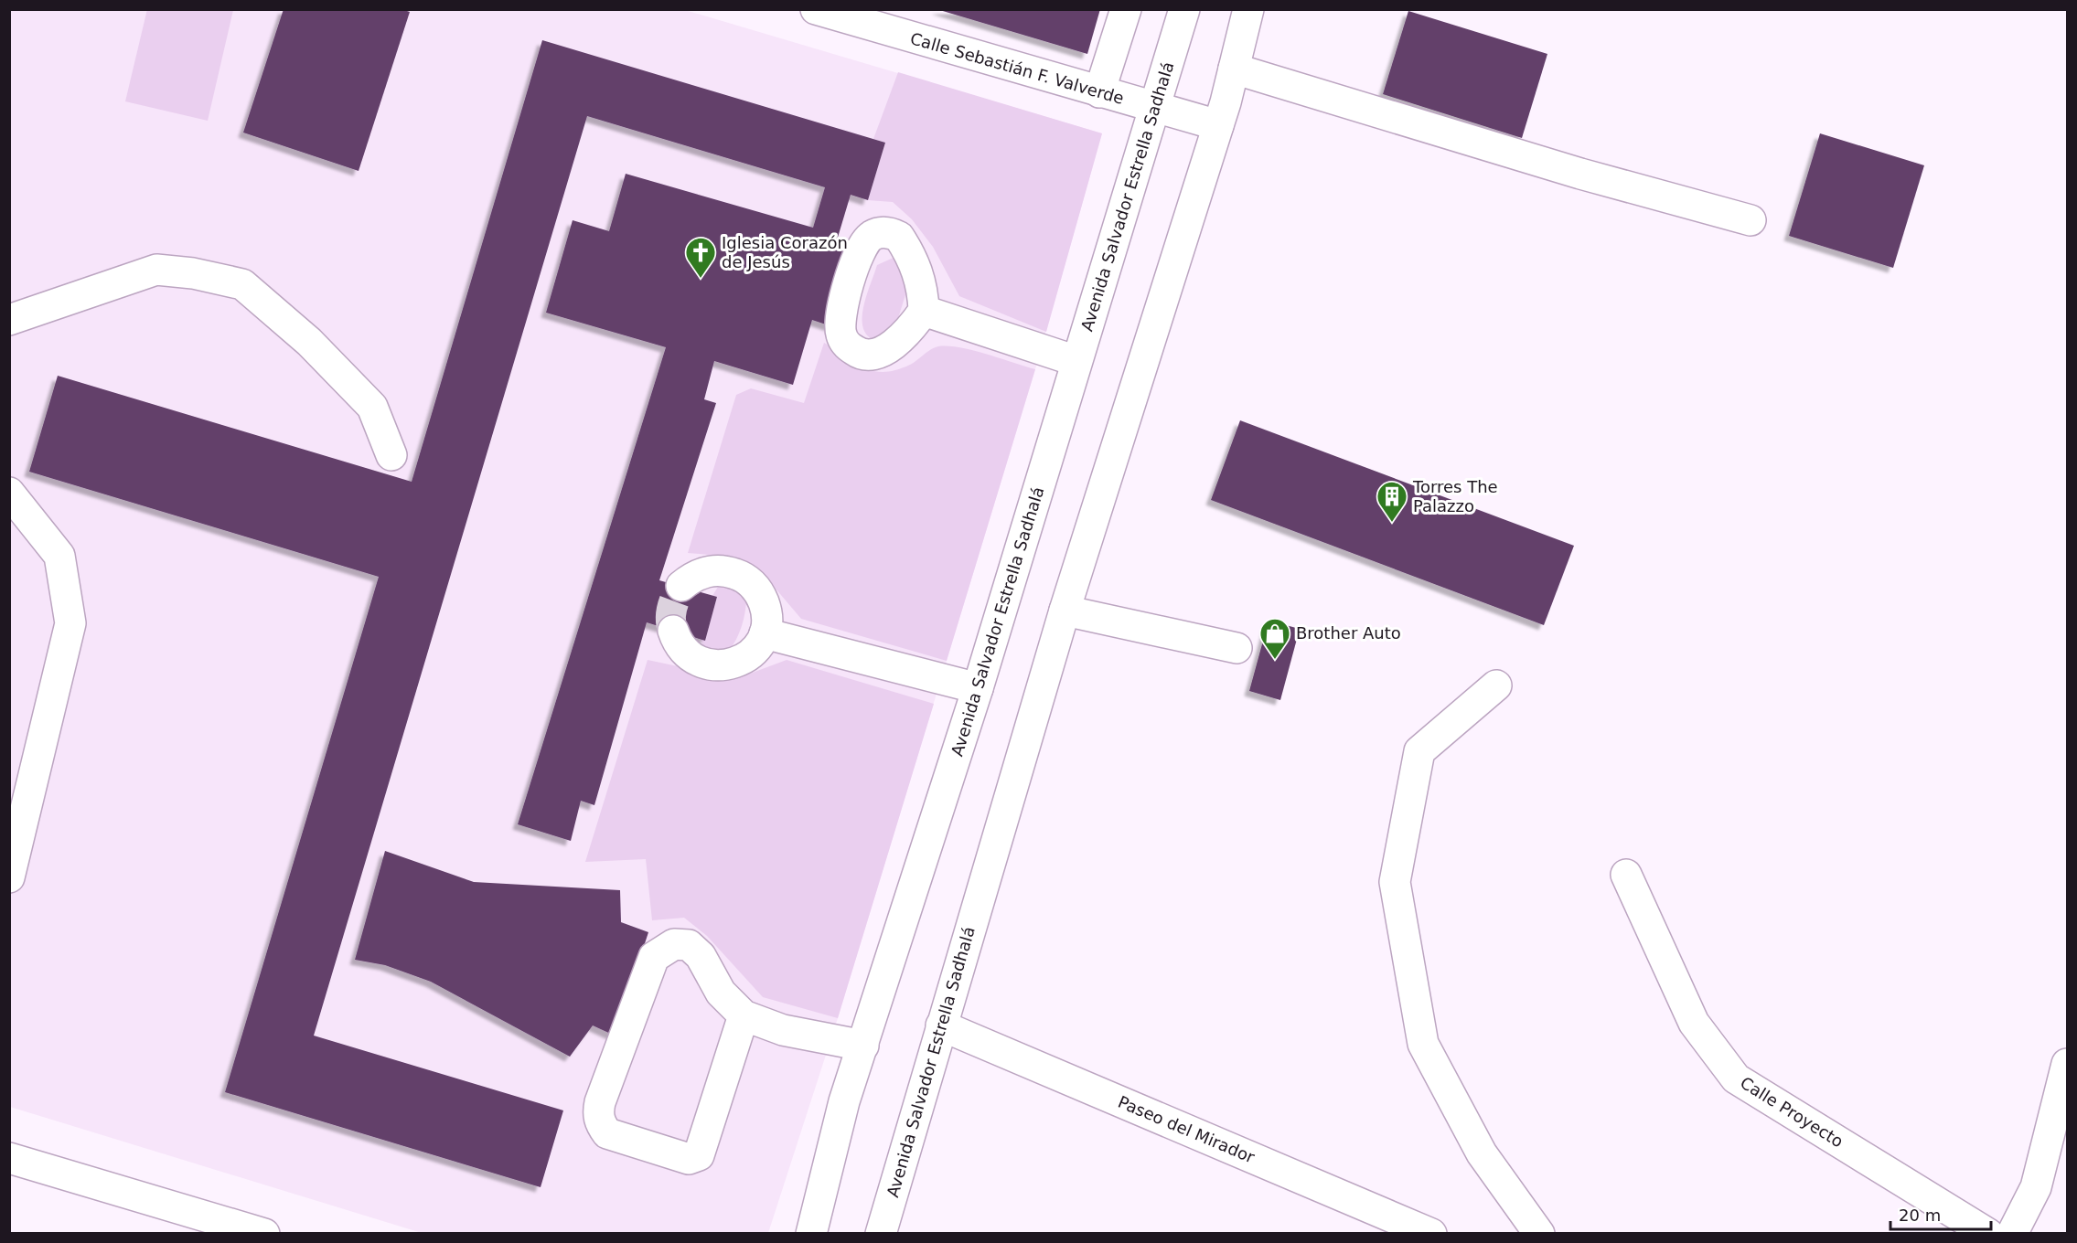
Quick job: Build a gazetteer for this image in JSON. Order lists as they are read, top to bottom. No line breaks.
{"streets":{"main road":["Calle Sebastián F. Valverde","Avenida Salvador Estrella Sadhalá","Calle Proyecto","Paseo del Mirador"]},"crossings":[["Calle Sebastián F. Valverde","Avenida Salvador Estrella Sadhalá"],["Avenida Salvador Estrella Sadhalá","Paseo del Mirador"]],"places":{"church":["Iglesia Corazón de Jesús"],"building":["Torres The Palazzo"],"shop":["Brother Auto"]},"scale_bar":"20 m"}
